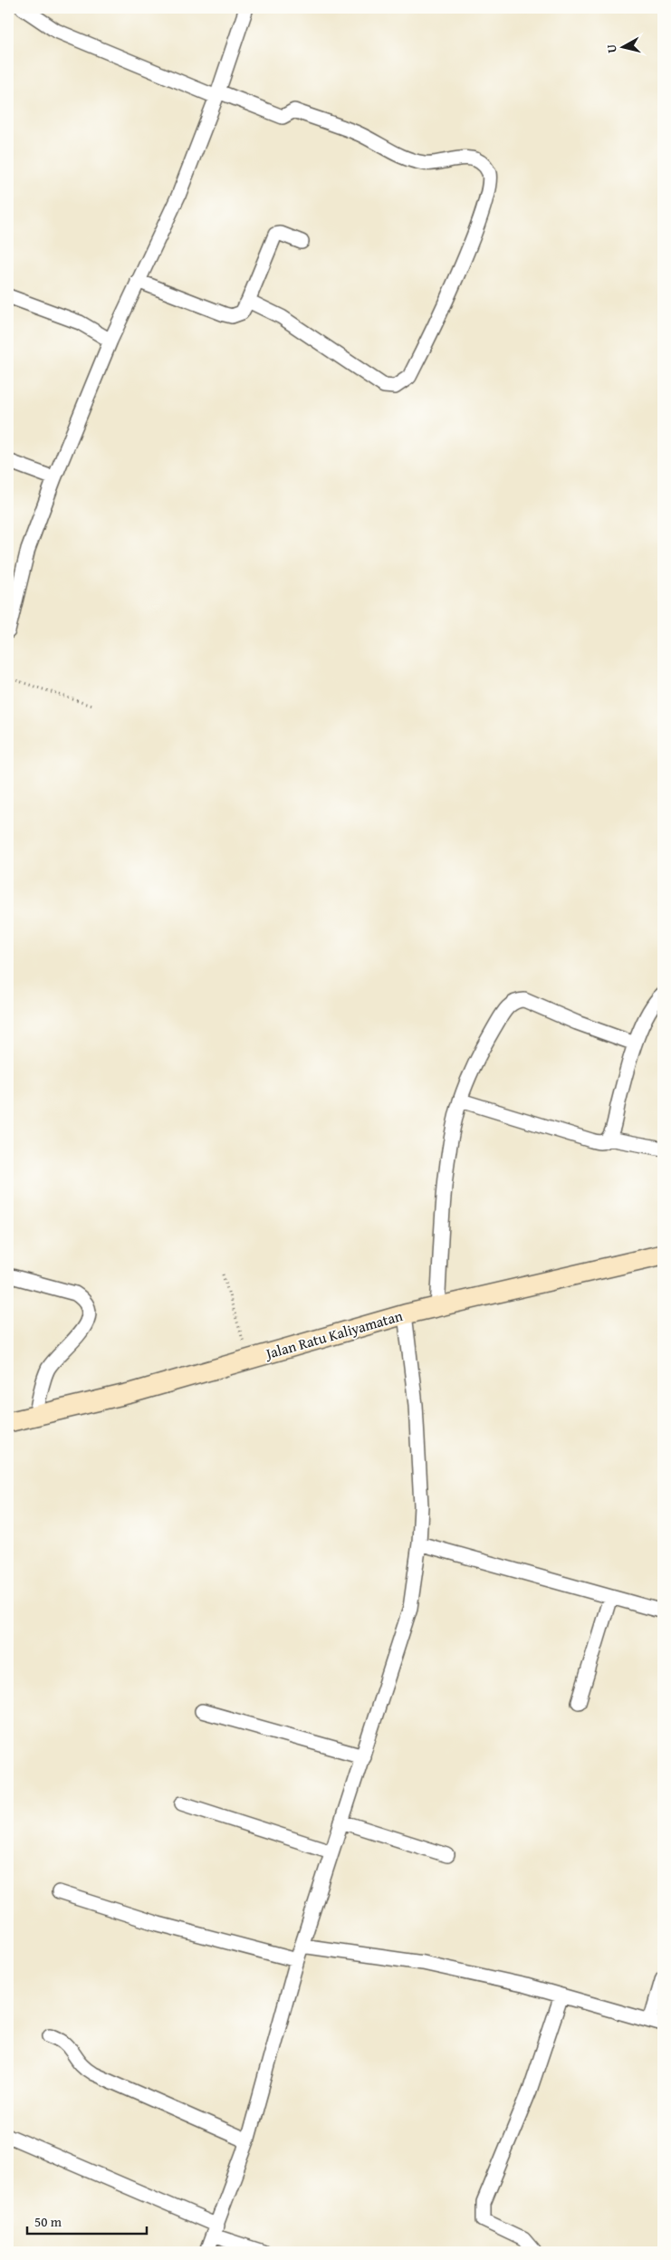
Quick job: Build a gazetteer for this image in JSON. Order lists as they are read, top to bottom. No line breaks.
{"streets":{"main road":["Jalan Ratu Kaliyamatan"]},"scale_bar":"50 m","north":"left"}
